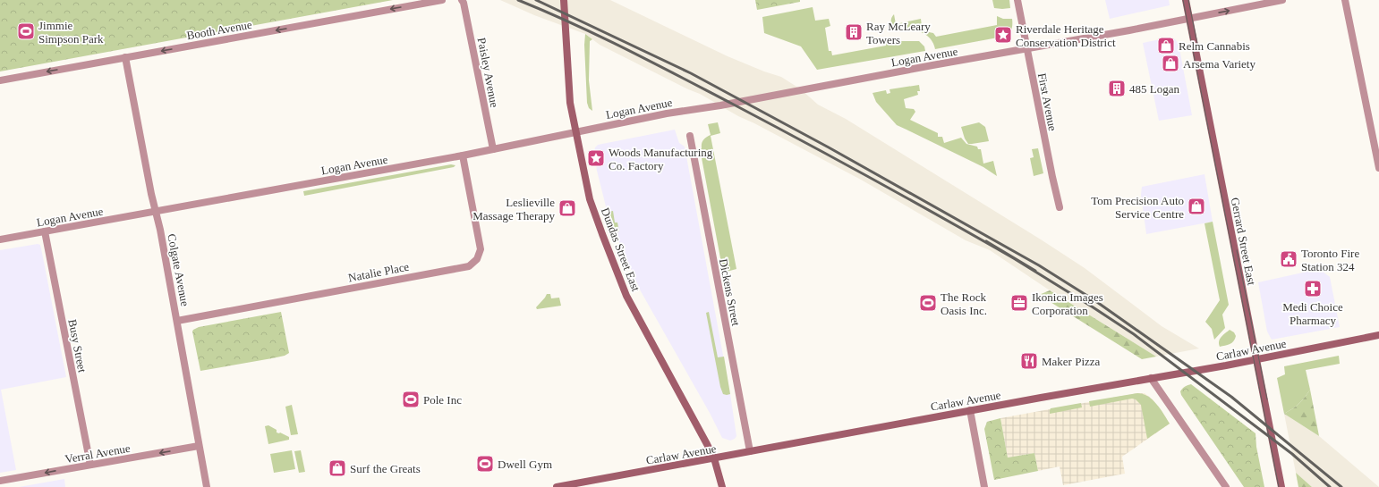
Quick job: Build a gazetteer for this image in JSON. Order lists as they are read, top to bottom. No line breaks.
{"streets":{"main road":["Gerrard Street East","Dundas Street East","Carlaw Avenue"],"street":["Booth Avenue","Logan Avenue","Paisley Avenue","First Avenue","Colgate Avenue","Natalie Place","Dickens Street","Busy Street","Verral Avenue"]},"crossings":[["Booth Avenue","Colgate Avenue"],["Logan Avenue","Paisley Avenue"],["Logan Avenue","First Avenue"],["Logan Avenue","Gerrard Street East"],["Logan Avenue","Dundas Street East"],["Logan Avenue","Colgate Avenue"],["Logan Avenue","Natalie Place"],["Logan Avenue","Busy Street"],["Gerrard Street East","Carlaw Avenue"],["Dundas Street East","Carlaw Avenue"],["Colgate Avenue","Natalie Place"],["Colgate Avenue","Verral Avenue"],["Dickens Street","Carlaw Avenue"],["Busy Street","Verral Avenue"]],"one_way":["Booth Avenue","Verral Avenue"],"places":{"sports":["Jimmie Simpson Park","The Rock Oasis Inc.","Pole Inc","Dwell Gym"],"building":["Ray McLeary Towers","485 Logan"],"place":["Riverdale Heritage Conservation District","Woods Manufacturing Co. Factory"],"shop":["Relm Cannabis","Arsema Variety","Tom Precision Auto Service Centre","Leslieville Massage Therapy","Surf the Greats"],"public building":["Toronto Fire Station 324"],"pharmacy":["Medi Choice Pharmacy"],"office":["Ikonica Images Corporation"],"restaurant":["Maker Pizza"]}}
